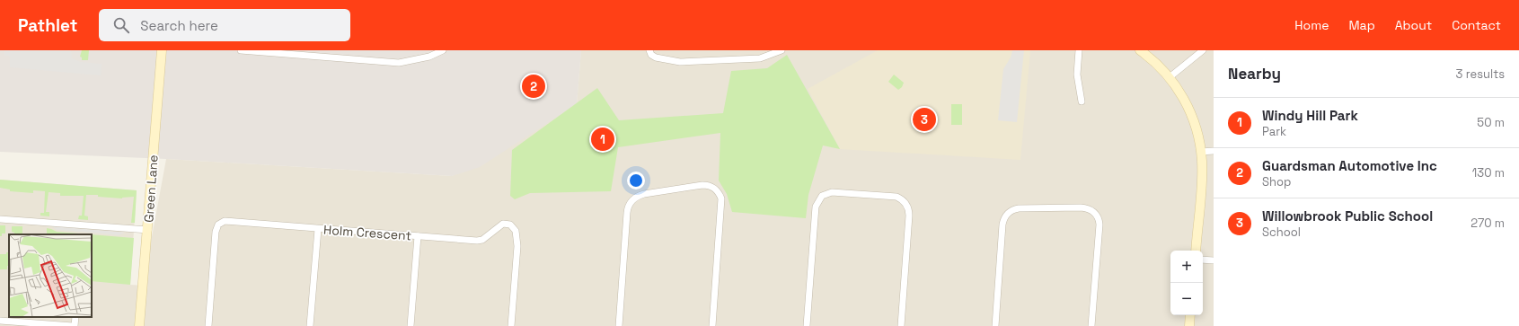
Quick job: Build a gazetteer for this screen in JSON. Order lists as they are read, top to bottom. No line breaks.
{"streets":{"street":["Green Lane","Holm Crescent"]},"page":{"header":"Pathlet","search":"Search here","nav":["Home","Map","About","Contact"],"heading":["Nearby","3 results"],"pins":["2","3","1"],"list":[{"mark":"1","name":"Windy Hill Park","note":"Park","value":"50 m"},{"mark":"2","name":"Guardsman Automotive Inc","note":"Shop","value":"130 m"},{"mark":"3","name":"Willowbrook Public School","note":"School","value":"270 m"}],"map_buttons":["+","−"]}}
